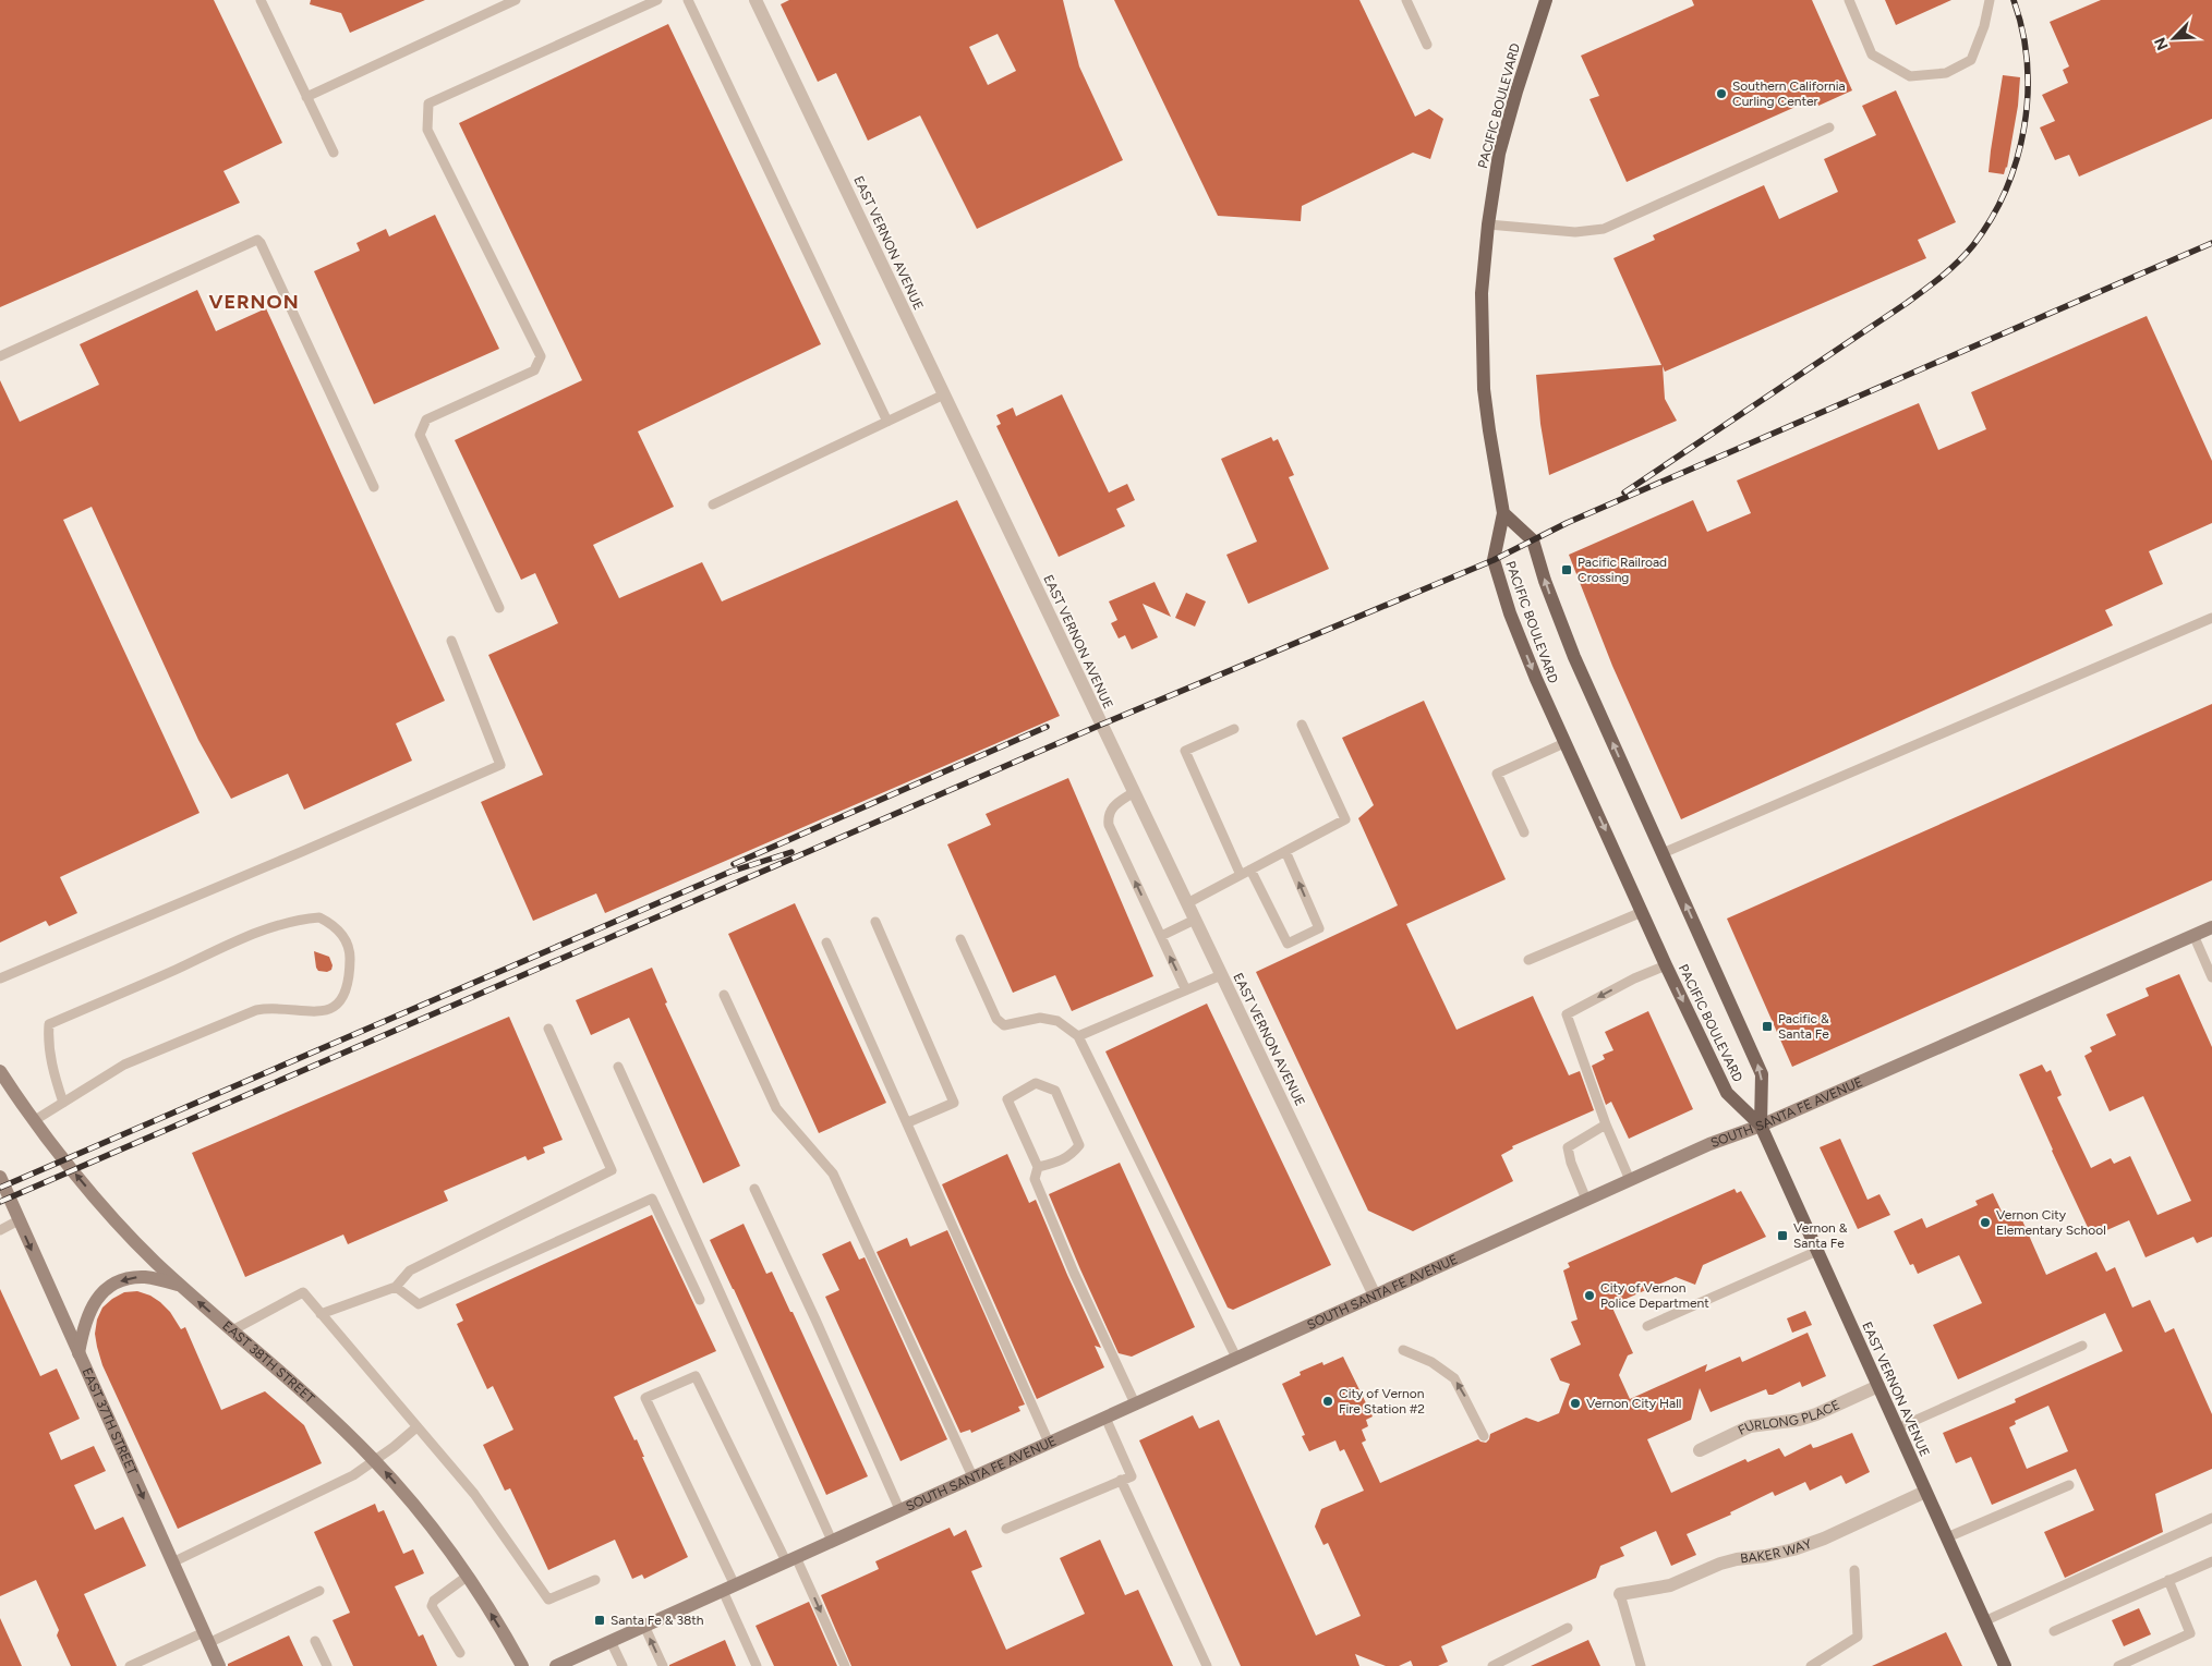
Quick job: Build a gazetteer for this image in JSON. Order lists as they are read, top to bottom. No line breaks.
{"streets":{"main road":["PACIFIC BOULEVARD","EAST VERNON AVENUE","SOUTH SANTA FE AVENUE","EAST 38TH STREET","EAST 37TH STREET"],"street":["FURLONG PLACE","BAKER WAY"]},"crossings":[["PACIFIC BOULEVARD","EAST VERNON AVENUE"],["PACIFIC BOULEVARD","SOUTH SANTA FE AVENUE"],["EAST VERNON AVENUE","SOUTH SANTA FE AVENUE"],["EAST VERNON AVENUE","FURLONG PLACE"],["EAST VERNON AVENUE","BAKER WAY"]],"one_way":["EAST 38TH STREET","EAST 37TH STREET"],"districts":["VERNON"],"places":{"other":["Southern California Curling Center","Vernon City Elementary School","City of Vernon Police Department","City of Vernon Fire Station #2","Vernon City Hall"],"transit":["Pacific Railroad Crossing","Pacific & Santa Fe","Vernon & Santa Fe","Santa Fe & 38th"]},"north":"bottom left"}
